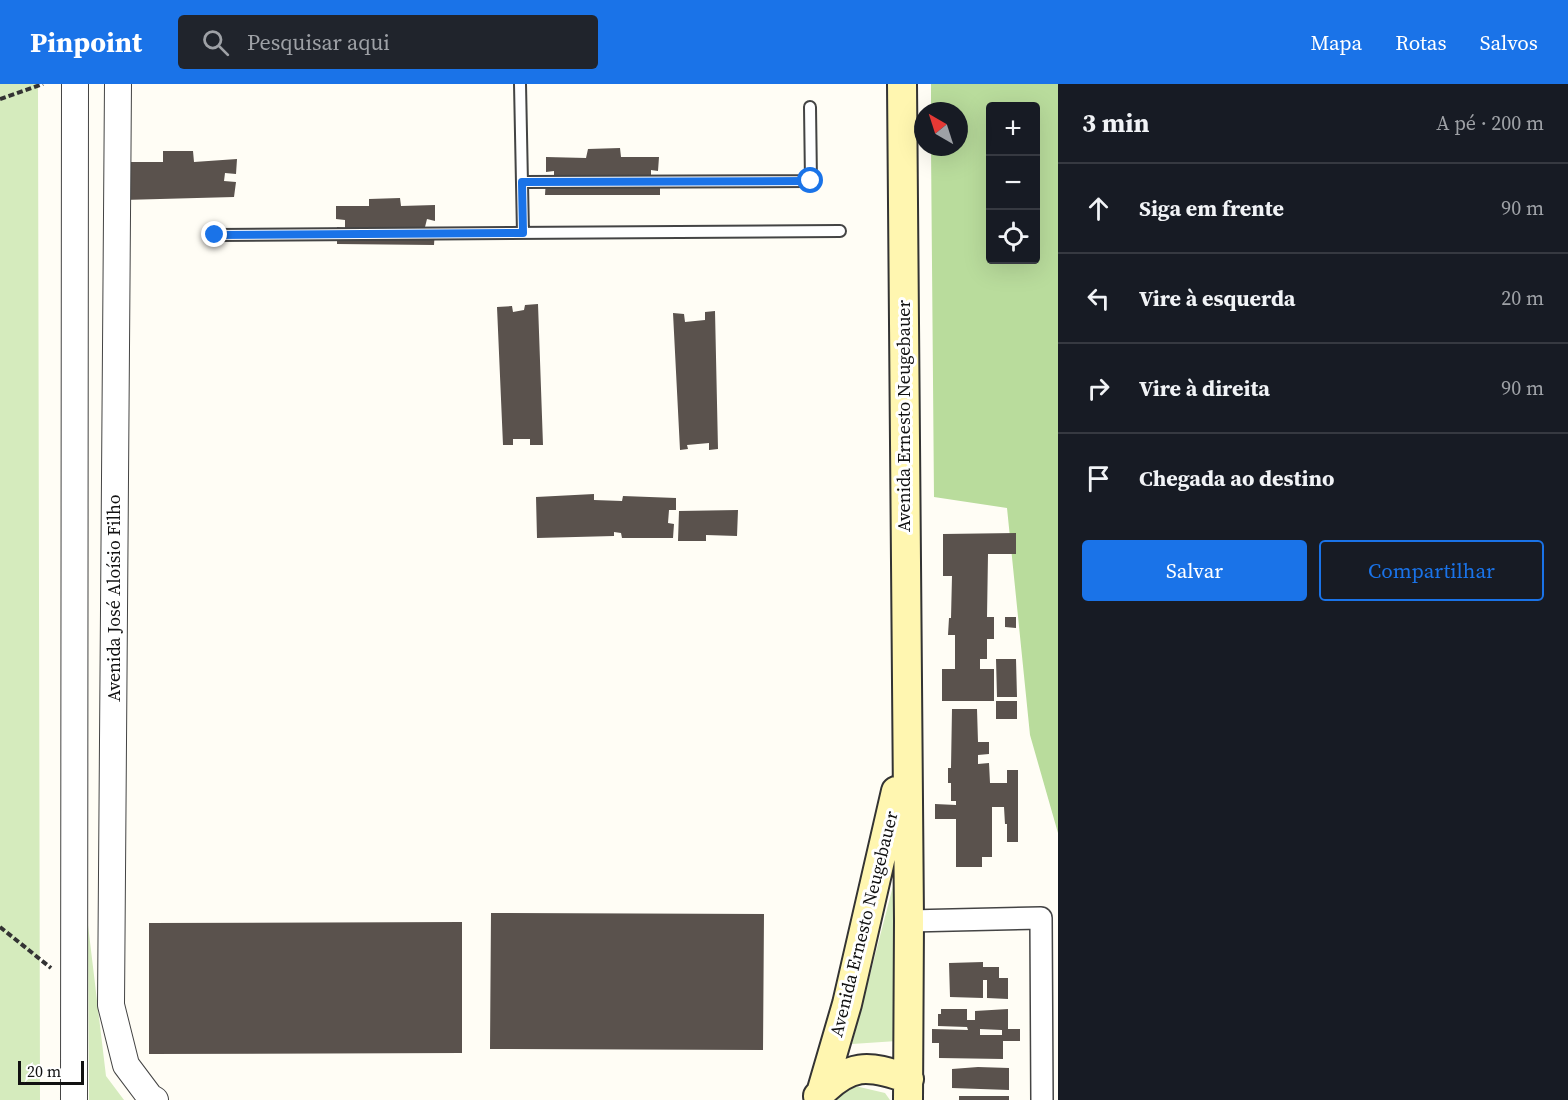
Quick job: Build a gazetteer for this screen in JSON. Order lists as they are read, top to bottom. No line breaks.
{"streets":{"main road":["Avenida Ernesto Neugebauer"],"street":["Avenida José Aloísio Filho"]},"scale_bar":"20 m","north":"top left","page":{"header":"Pinpoint","search":"Pesquisar aqui","nav":["Mapa","Rotas","Salvos"],"heading":["3 min","A pé · 200 m"],"map_buttons":["+","−"],"list":[["Siga em frente","90 m"],["Vire à esquerda","20 m"],["Vire à direita","90 m"],"Chegada ao destino"],"buttons":["Salvar","Compartilhar"],"scale":"20 m"}}
